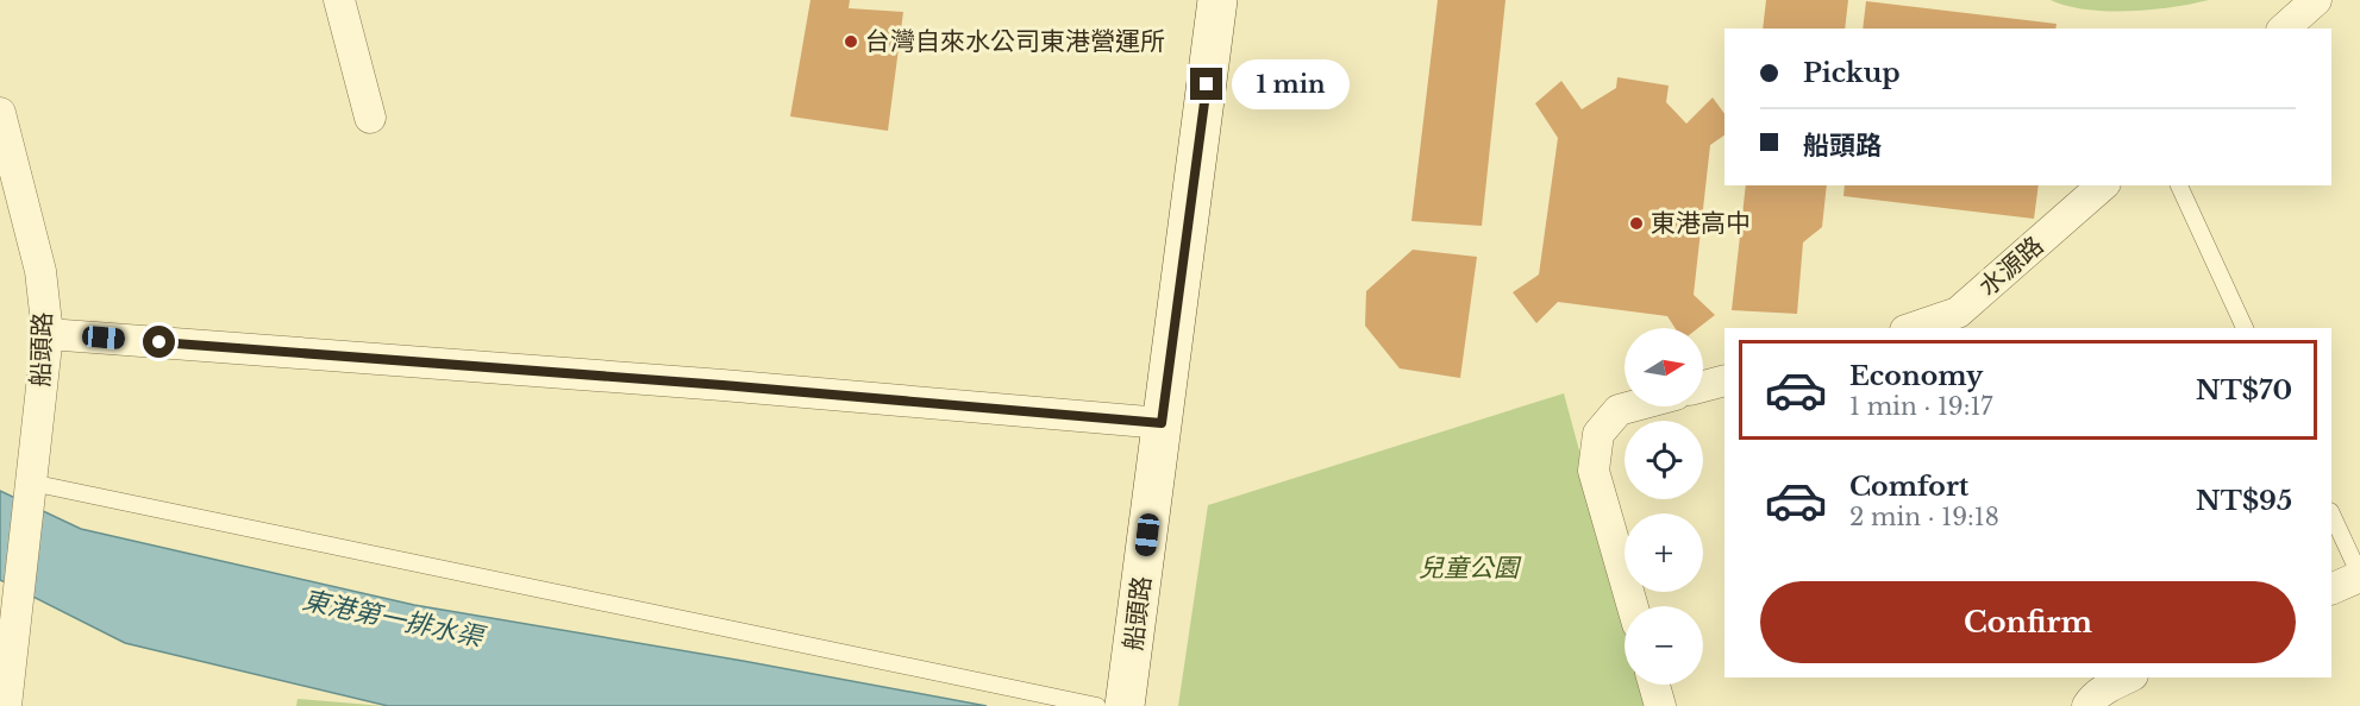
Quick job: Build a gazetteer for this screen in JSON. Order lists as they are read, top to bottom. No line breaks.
{"streets":{"main road":["船頭路"],"street":["水源路"]},"water":["東港第一排水渠"],"parks":["兒童公園"],"places":["台灣自來水公司東港營運所","東港高中"],"north":"right","page":{"banner":["Pickup","船頭路"],"bubble":"1 min","map_buttons":["+","−"],"list":[{"name":"Economy","note":"1 min · 19:17","value":"NT$70"},{"name":"Comfort","note":"2 min · 19:18","value":"NT$95"}],"buttons":"Confirm"}}
